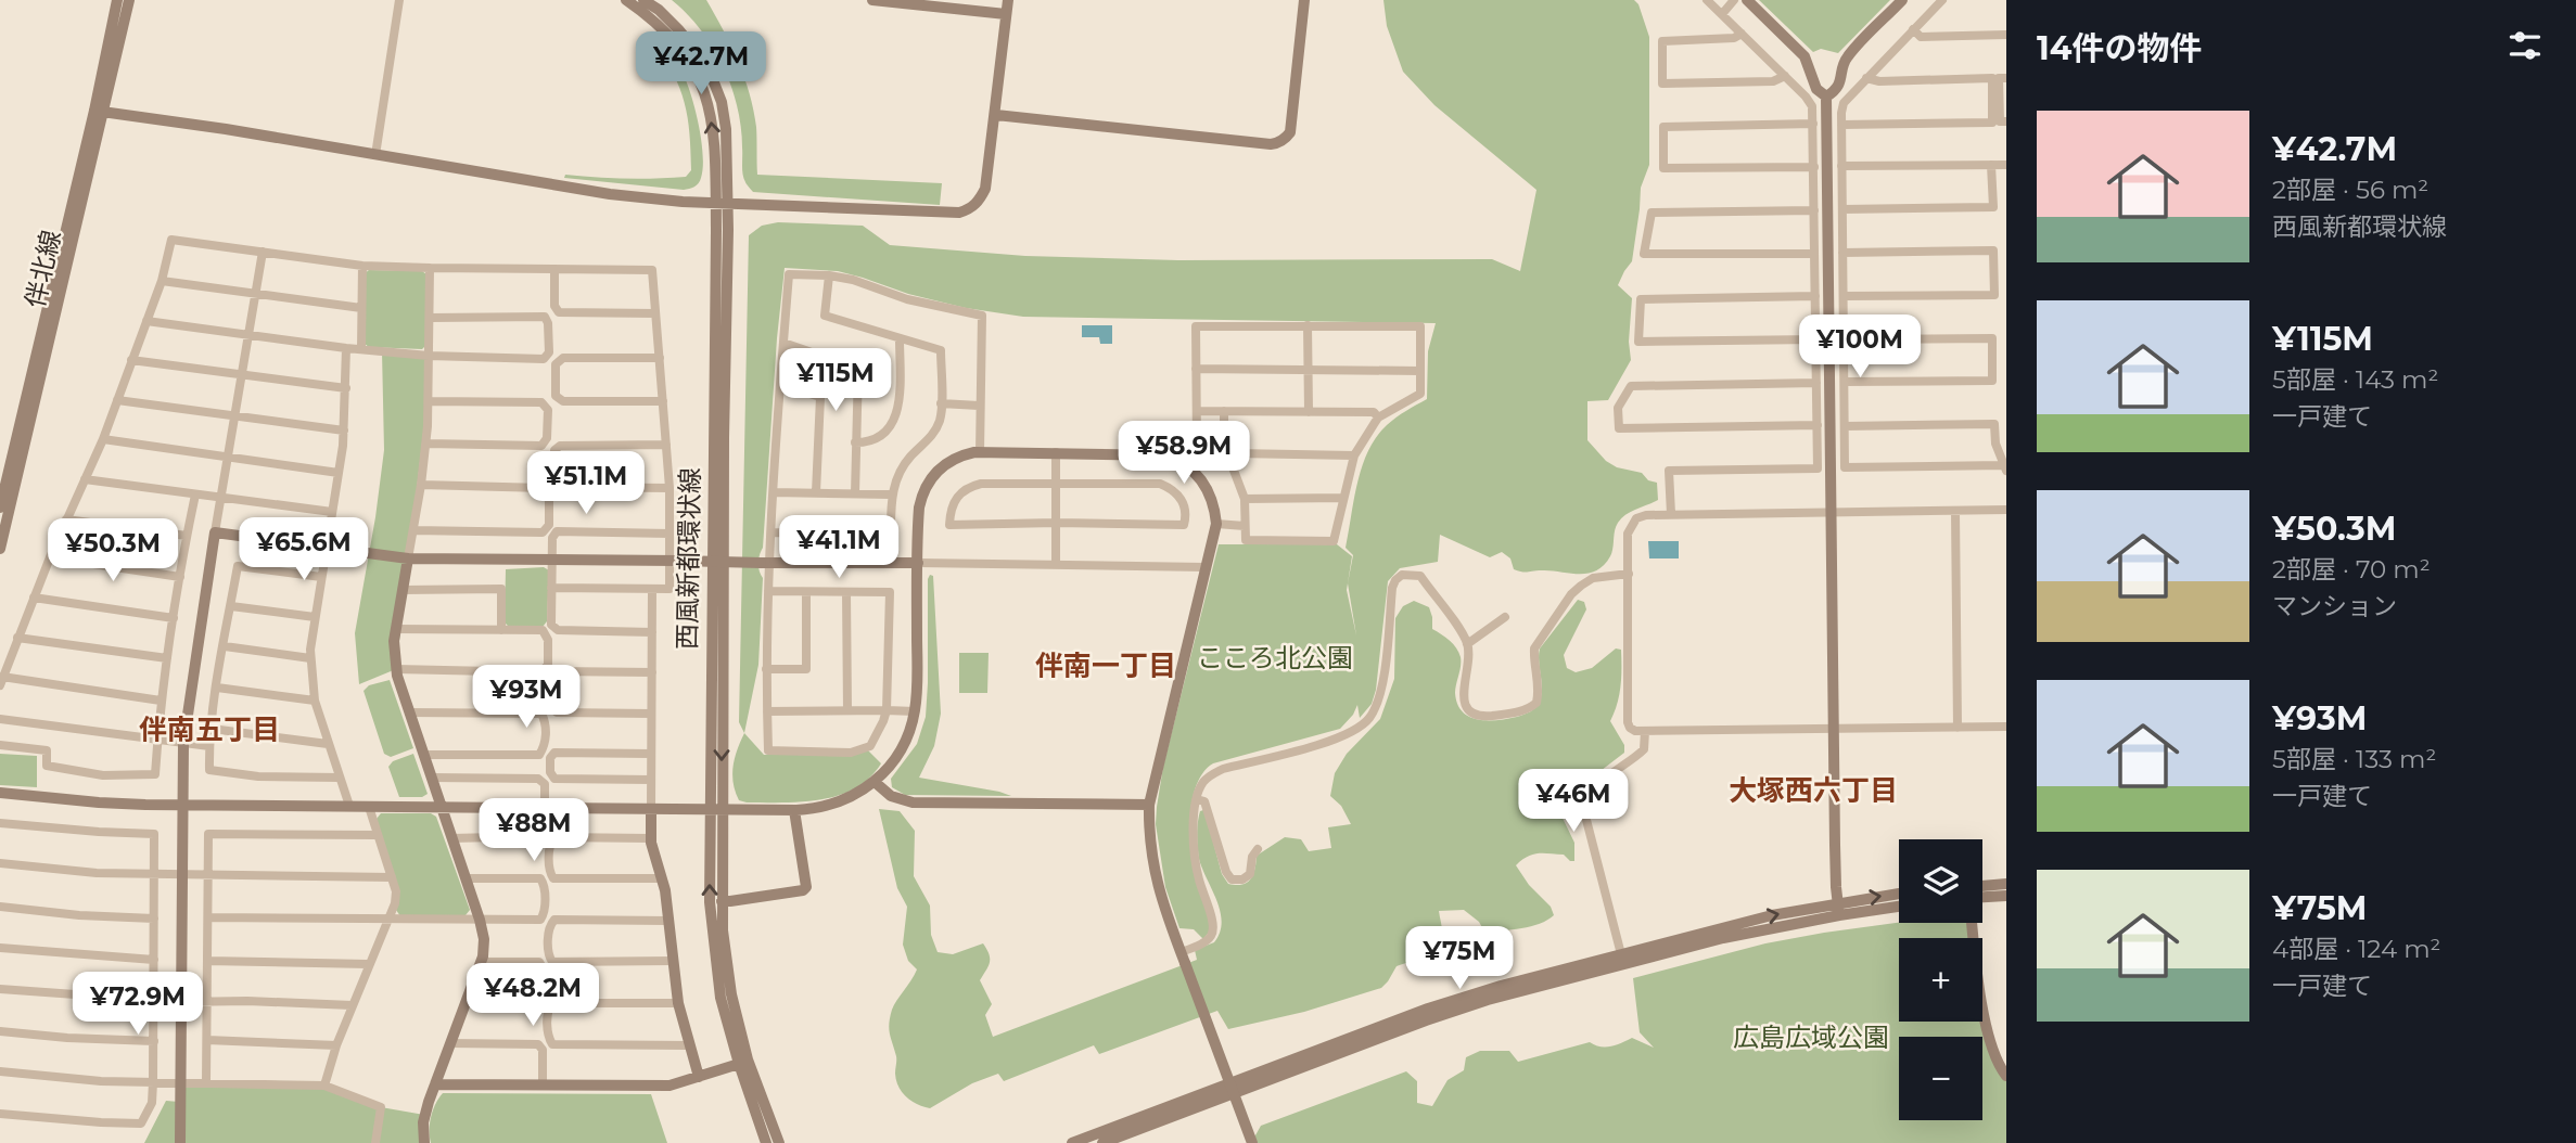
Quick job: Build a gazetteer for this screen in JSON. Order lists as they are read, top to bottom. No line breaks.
{"streets":{"street":["伴北線","西風新都環状線"]},"districts":["伴南一丁目","伴南五丁目","大塚西六丁目"],"parks":["こころ北公園","広島広域公園"],"page":{"heading":"14件の物件","price":["¥42.7M","¥100M","¥115M","¥58.9M","¥51.1M","¥41.1M","¥65.6M","¥50.3M","¥93M","¥46M","¥88M","¥75M","¥48.2M","¥72.9M"],"list":[{"name":"¥42.7M","note":"2部屋 · 56 m² · 西風新都環状線"},{"name":"¥115M","note":"5部屋 · 143 m² · 一戸建て"},{"name":"¥50.3M","note":"2部屋 · 70 m² · マンション"},{"name":"¥93M","note":"5部屋 · 133 m² · 一戸建て"},{"name":"¥75M","note":"4部屋 · 124 m² · 一戸建て"}],"map_buttons":["+","−"]}}
